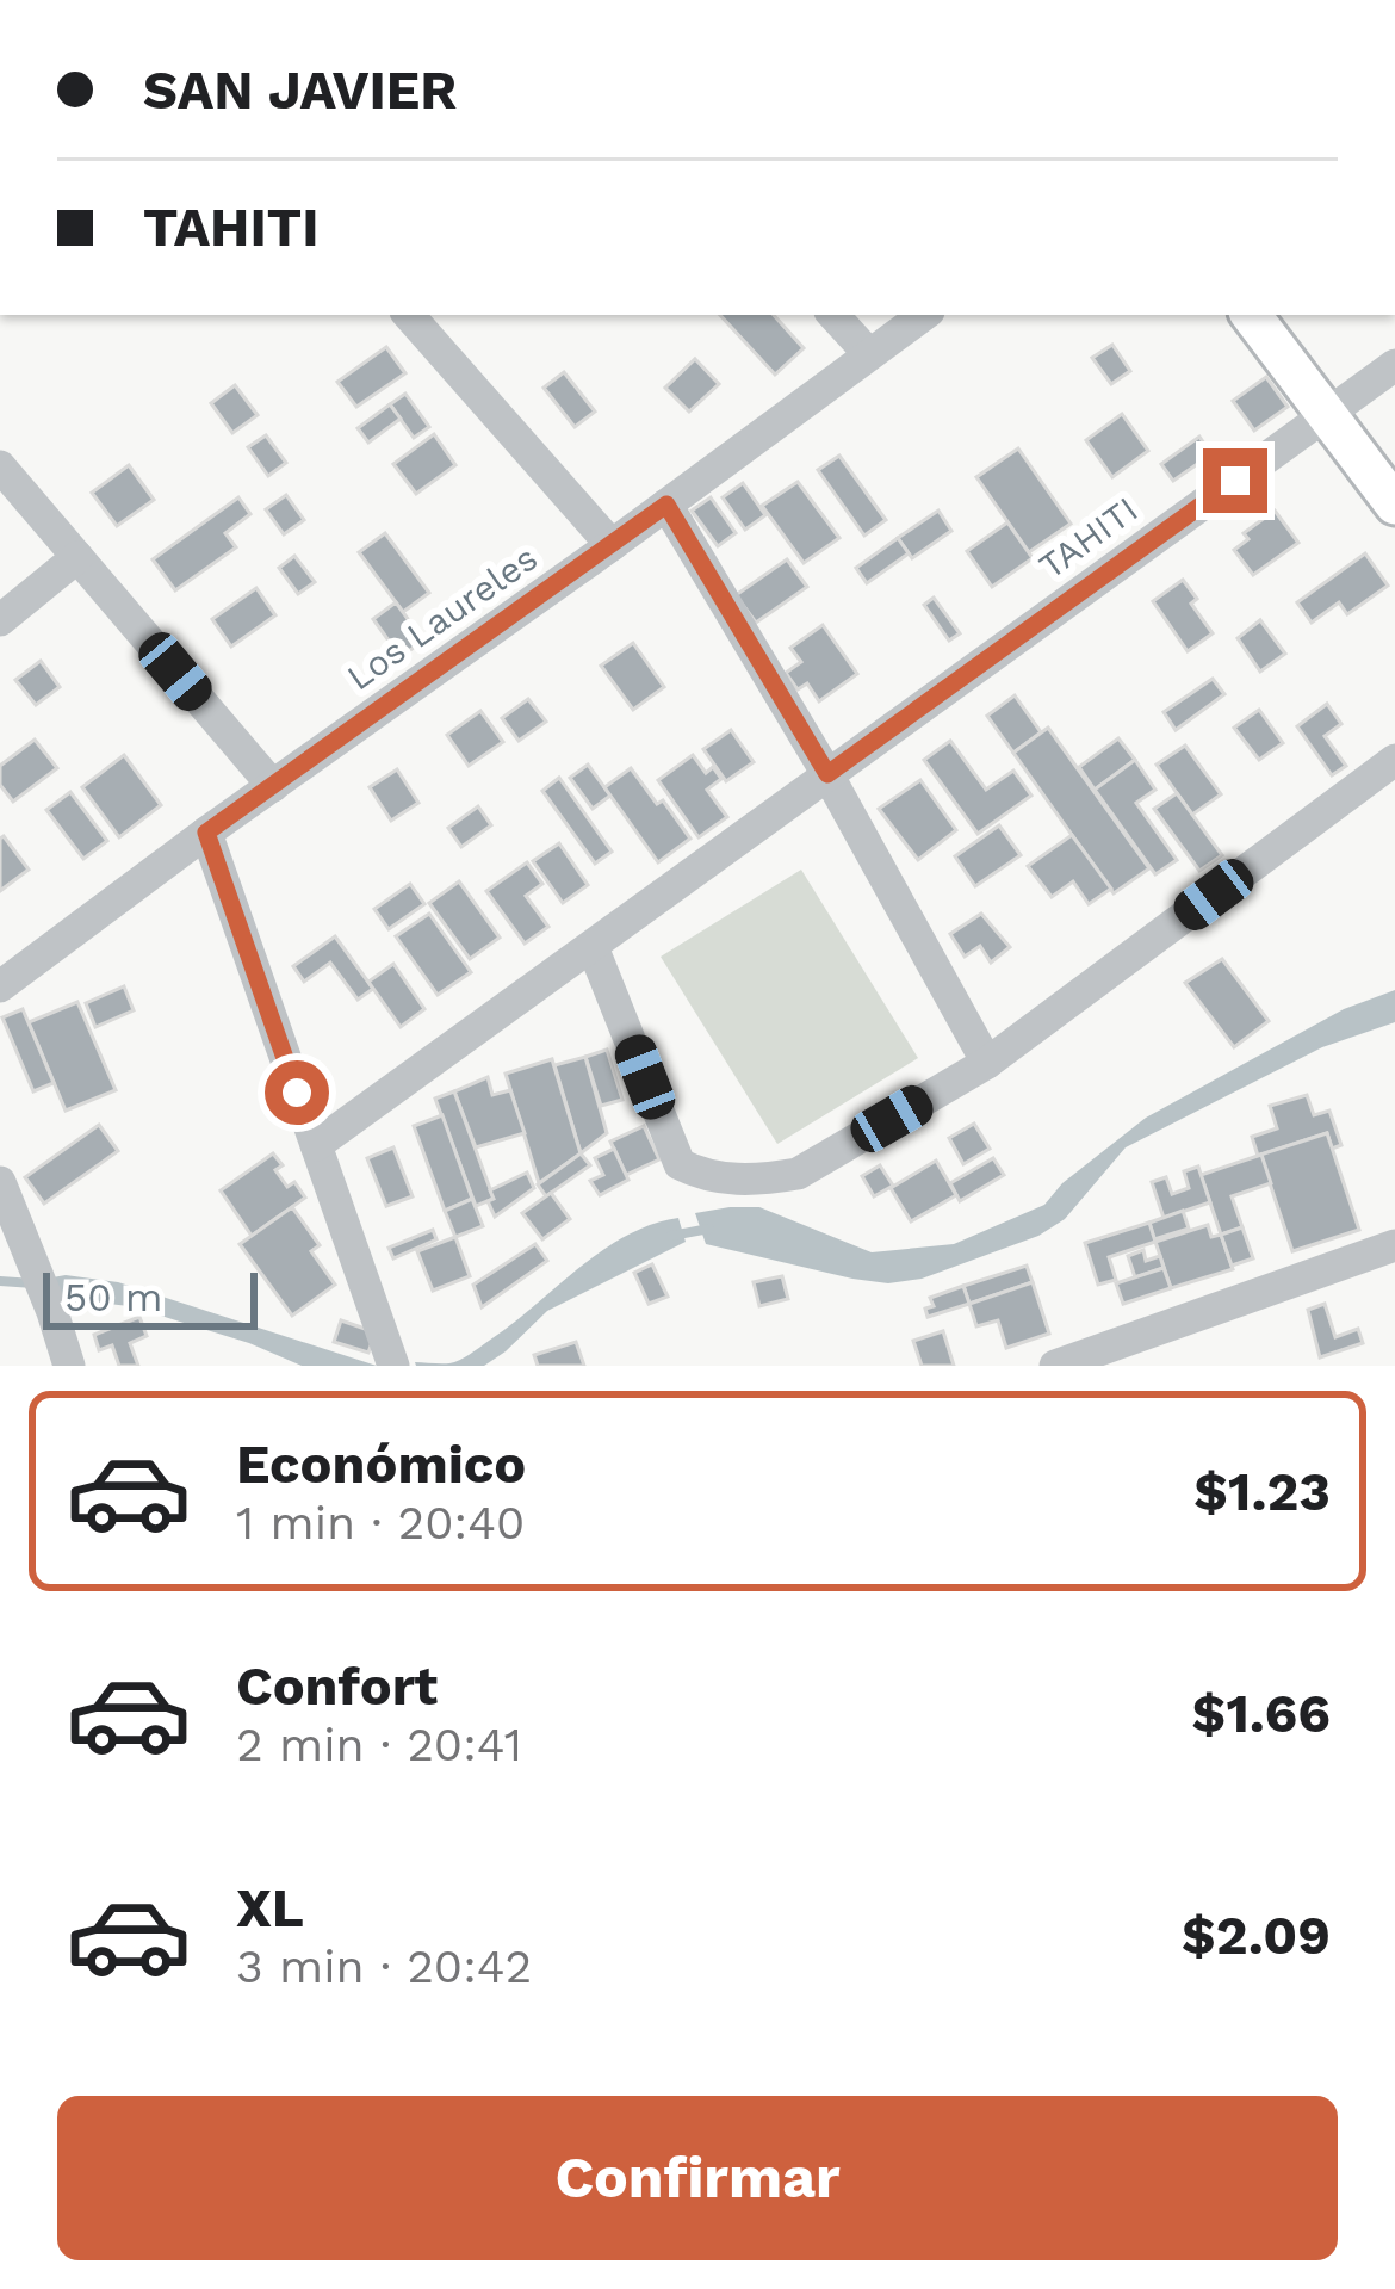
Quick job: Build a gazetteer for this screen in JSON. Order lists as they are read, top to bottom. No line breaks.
{"streets":{"street":["TAHITI","Los Laureles"]},"scale_bar":"50 m","page":{"banner":["SAN JAVIER","TAHITI"],"scale":"50 m","list":[{"name":"Económico","note":"1 min · 20:40","value":"$1.23"},{"name":"Confort","note":"2 min · 20:41","value":"$1.66"},{"name":"XL","note":"3 min · 20:42","value":"$2.09"}],"buttons":"Confirmar"}}
